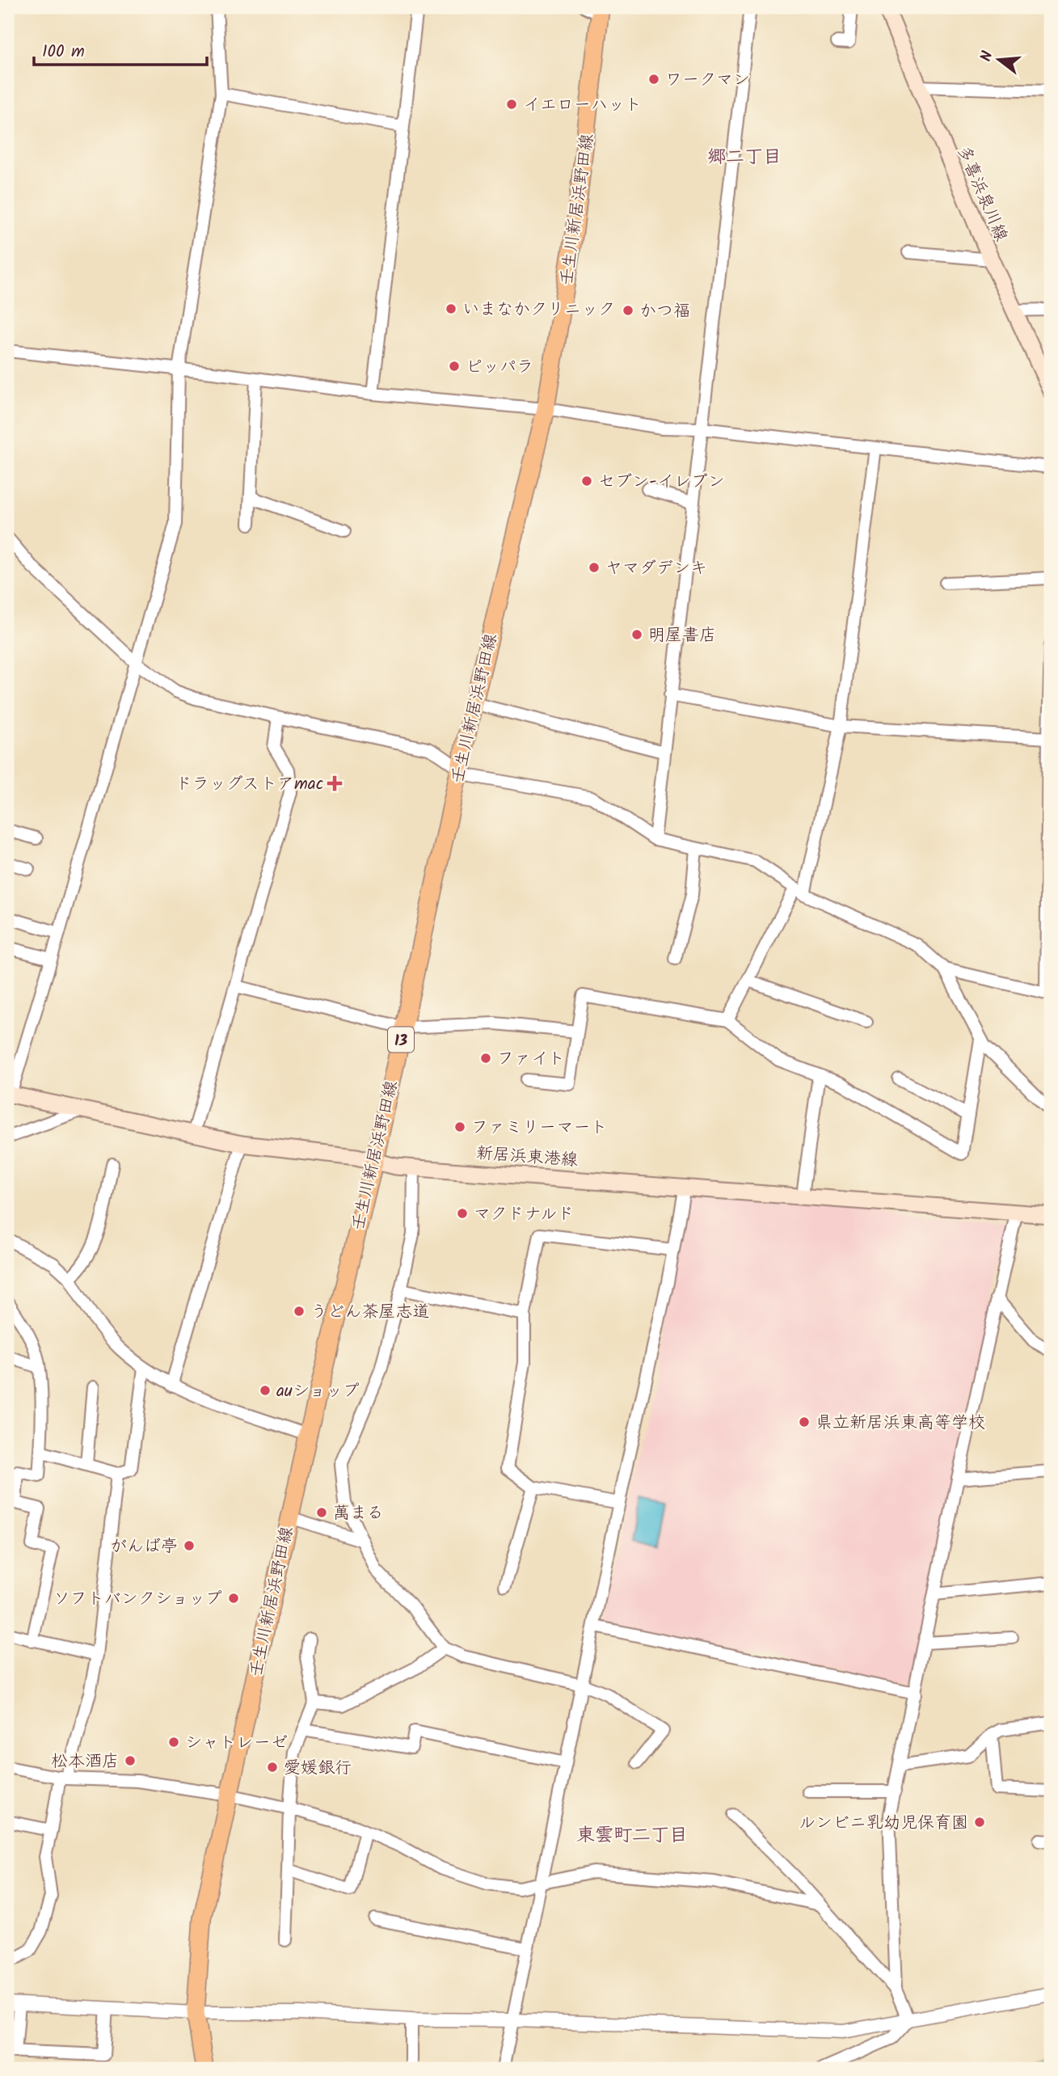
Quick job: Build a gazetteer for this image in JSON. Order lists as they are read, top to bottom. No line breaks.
{"streets":{"main road":["多喜浜泉川線","壬生川新居浜野田線","13","新居浜東港線"]},"crossings":[["壬生川新居浜野田線","新居浜東港線"]],"districts":["郷二丁目","東雲町二丁目"],"places":{"other":["ワークマン","イエローハット","いまなかクリニック","かつ福","ピッパラ","セブン-イレブン","ヤマダデンキ","明屋書店","ファイト","ファミリーマート","マクドナルド","うどん茶屋志道","auショップ","県立新居浜東高等学校","萬まる","がんば亭","ソフトバンクショップ","シャトレーゼ","松本酒店","愛媛銀行","ルンビニ乳幼児保育園"],"health":["ドラッグストアmac"]},"scale_bar":"100 m","north":"left"}
